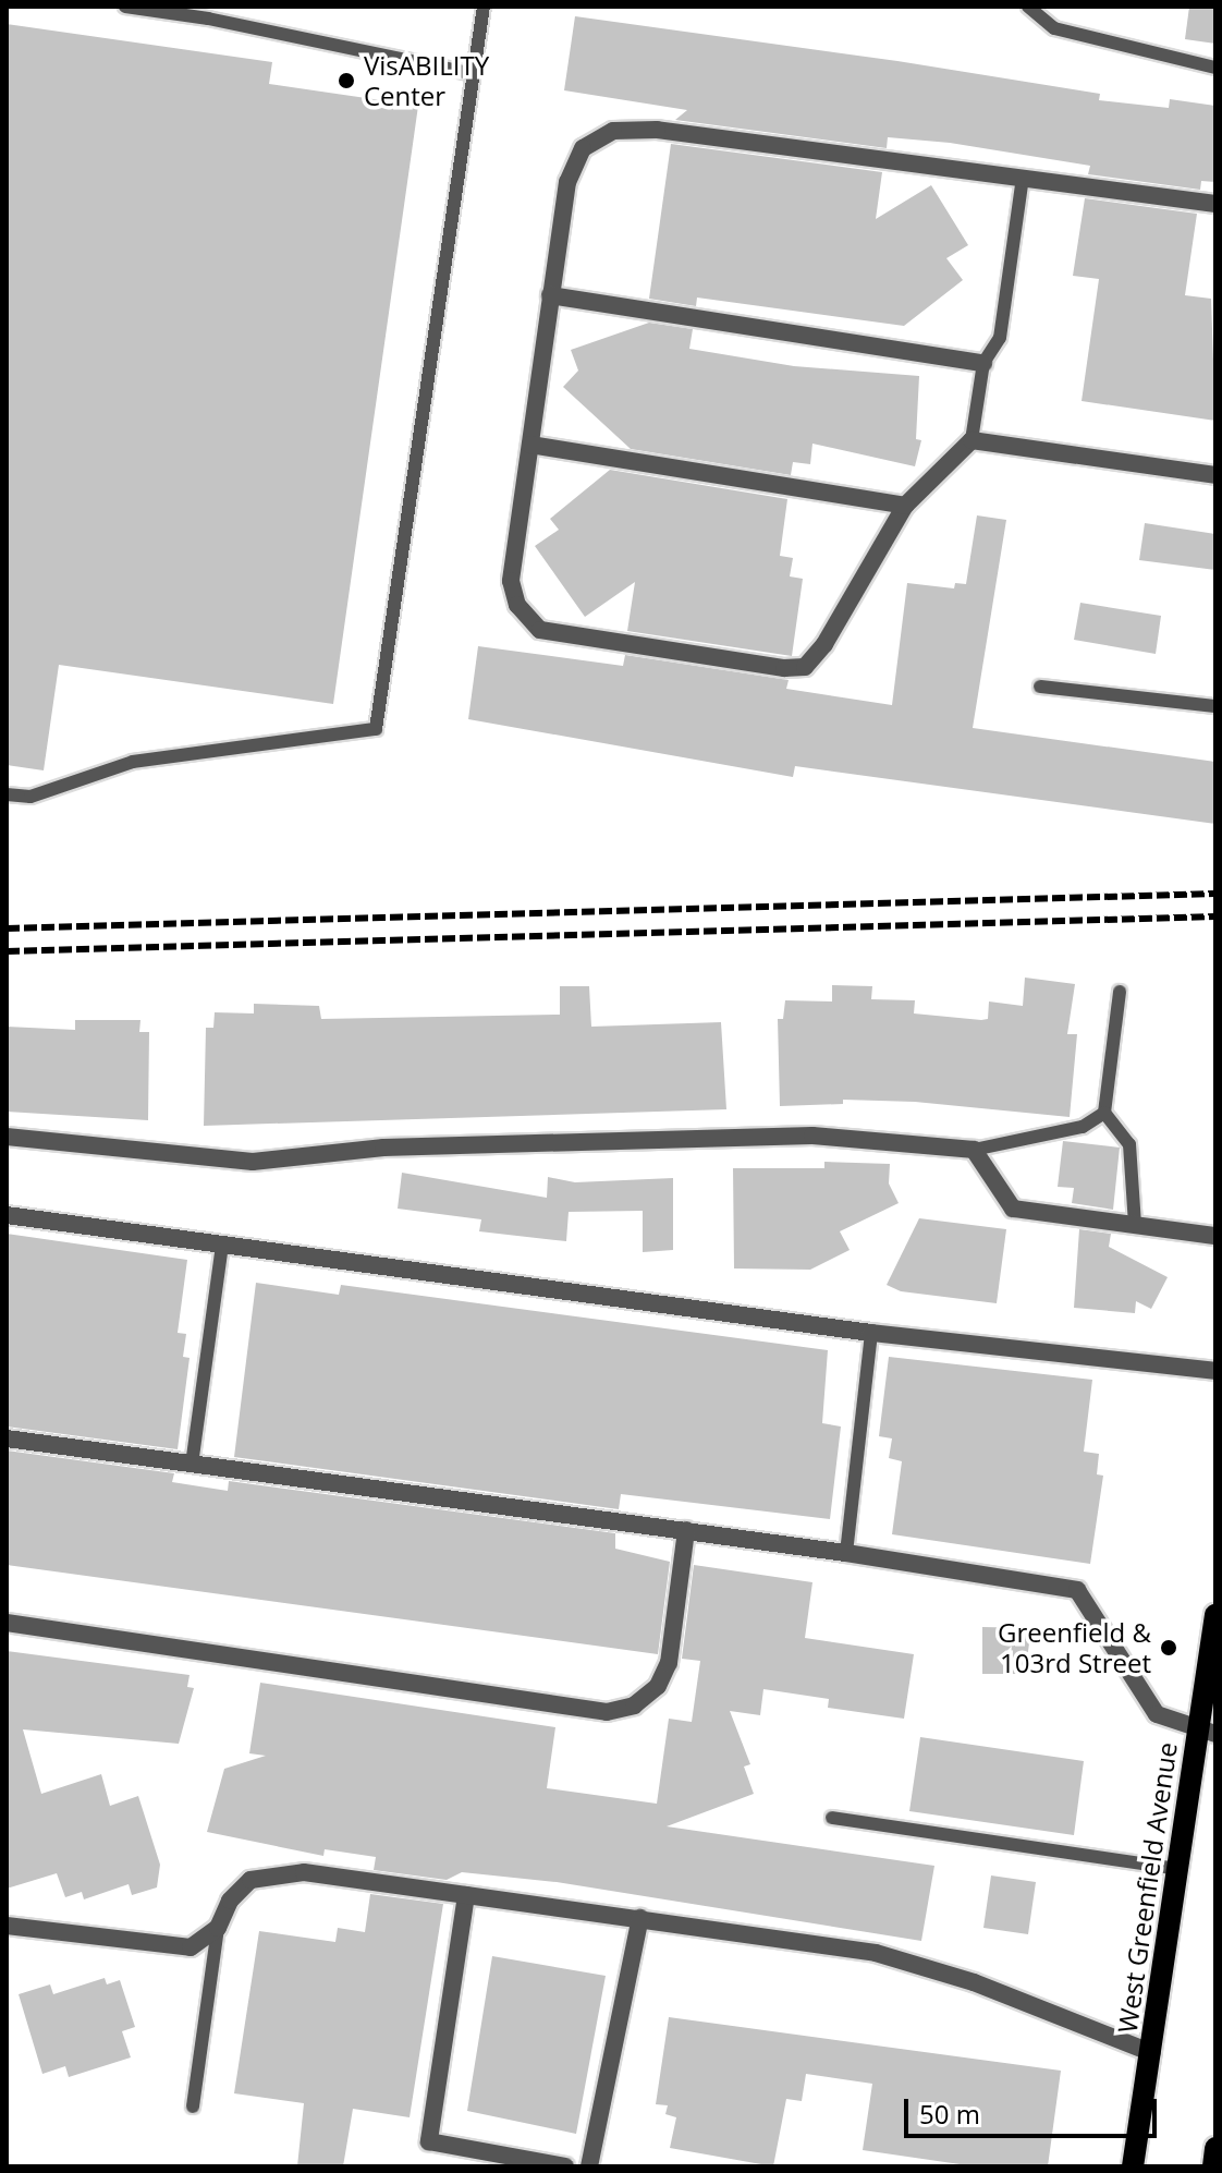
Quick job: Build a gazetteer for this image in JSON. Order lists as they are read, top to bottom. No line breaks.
{"streets":{"main road":["West Greenfield Avenue"]},"places":["VisABILITY Center","Greenfield & 103rd Street"],"scale_bar":"50 m"}
